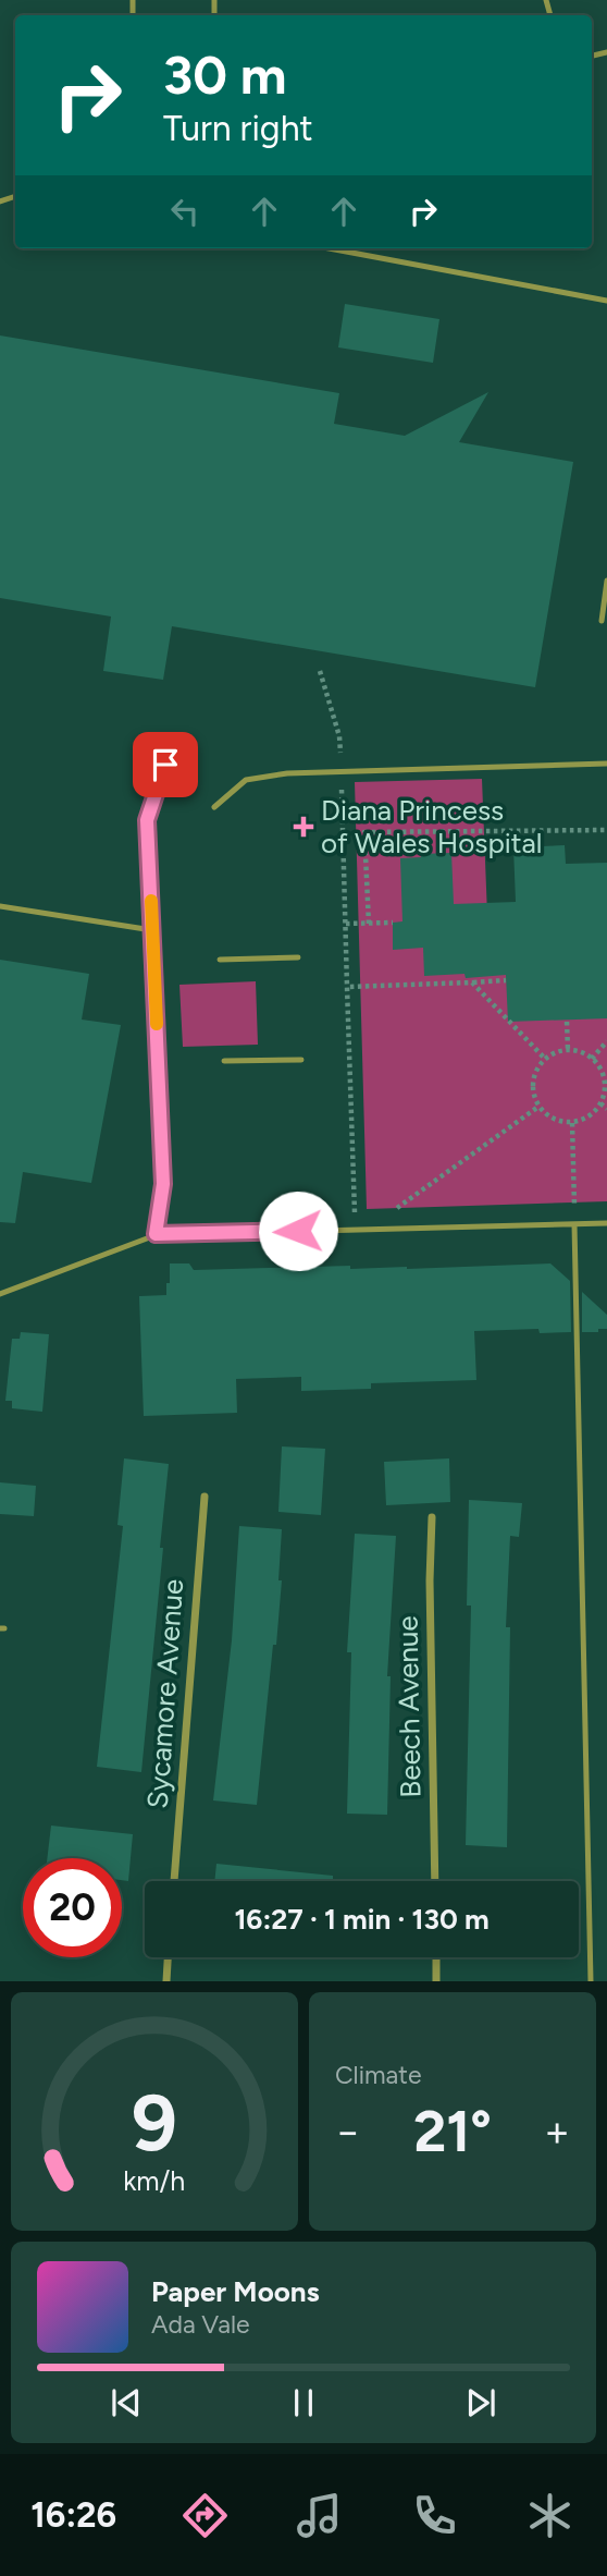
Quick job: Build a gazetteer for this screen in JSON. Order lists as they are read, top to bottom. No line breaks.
{"streets":{"street":["Sycamore Avenue","Beech Avenue"]},"places":{"health":["Diana Princess of Wales Hospital"]},"page":{"turn":["30 m","Turn right"],"limit":"20","trip":"16:27 · 1 min · 130 m","tile":"Climate","heat":["−","21°","+"],"song":["Paper Moons","Ada Vale"],"tabs":"16:26","gauge":["9","km/h"]}}
